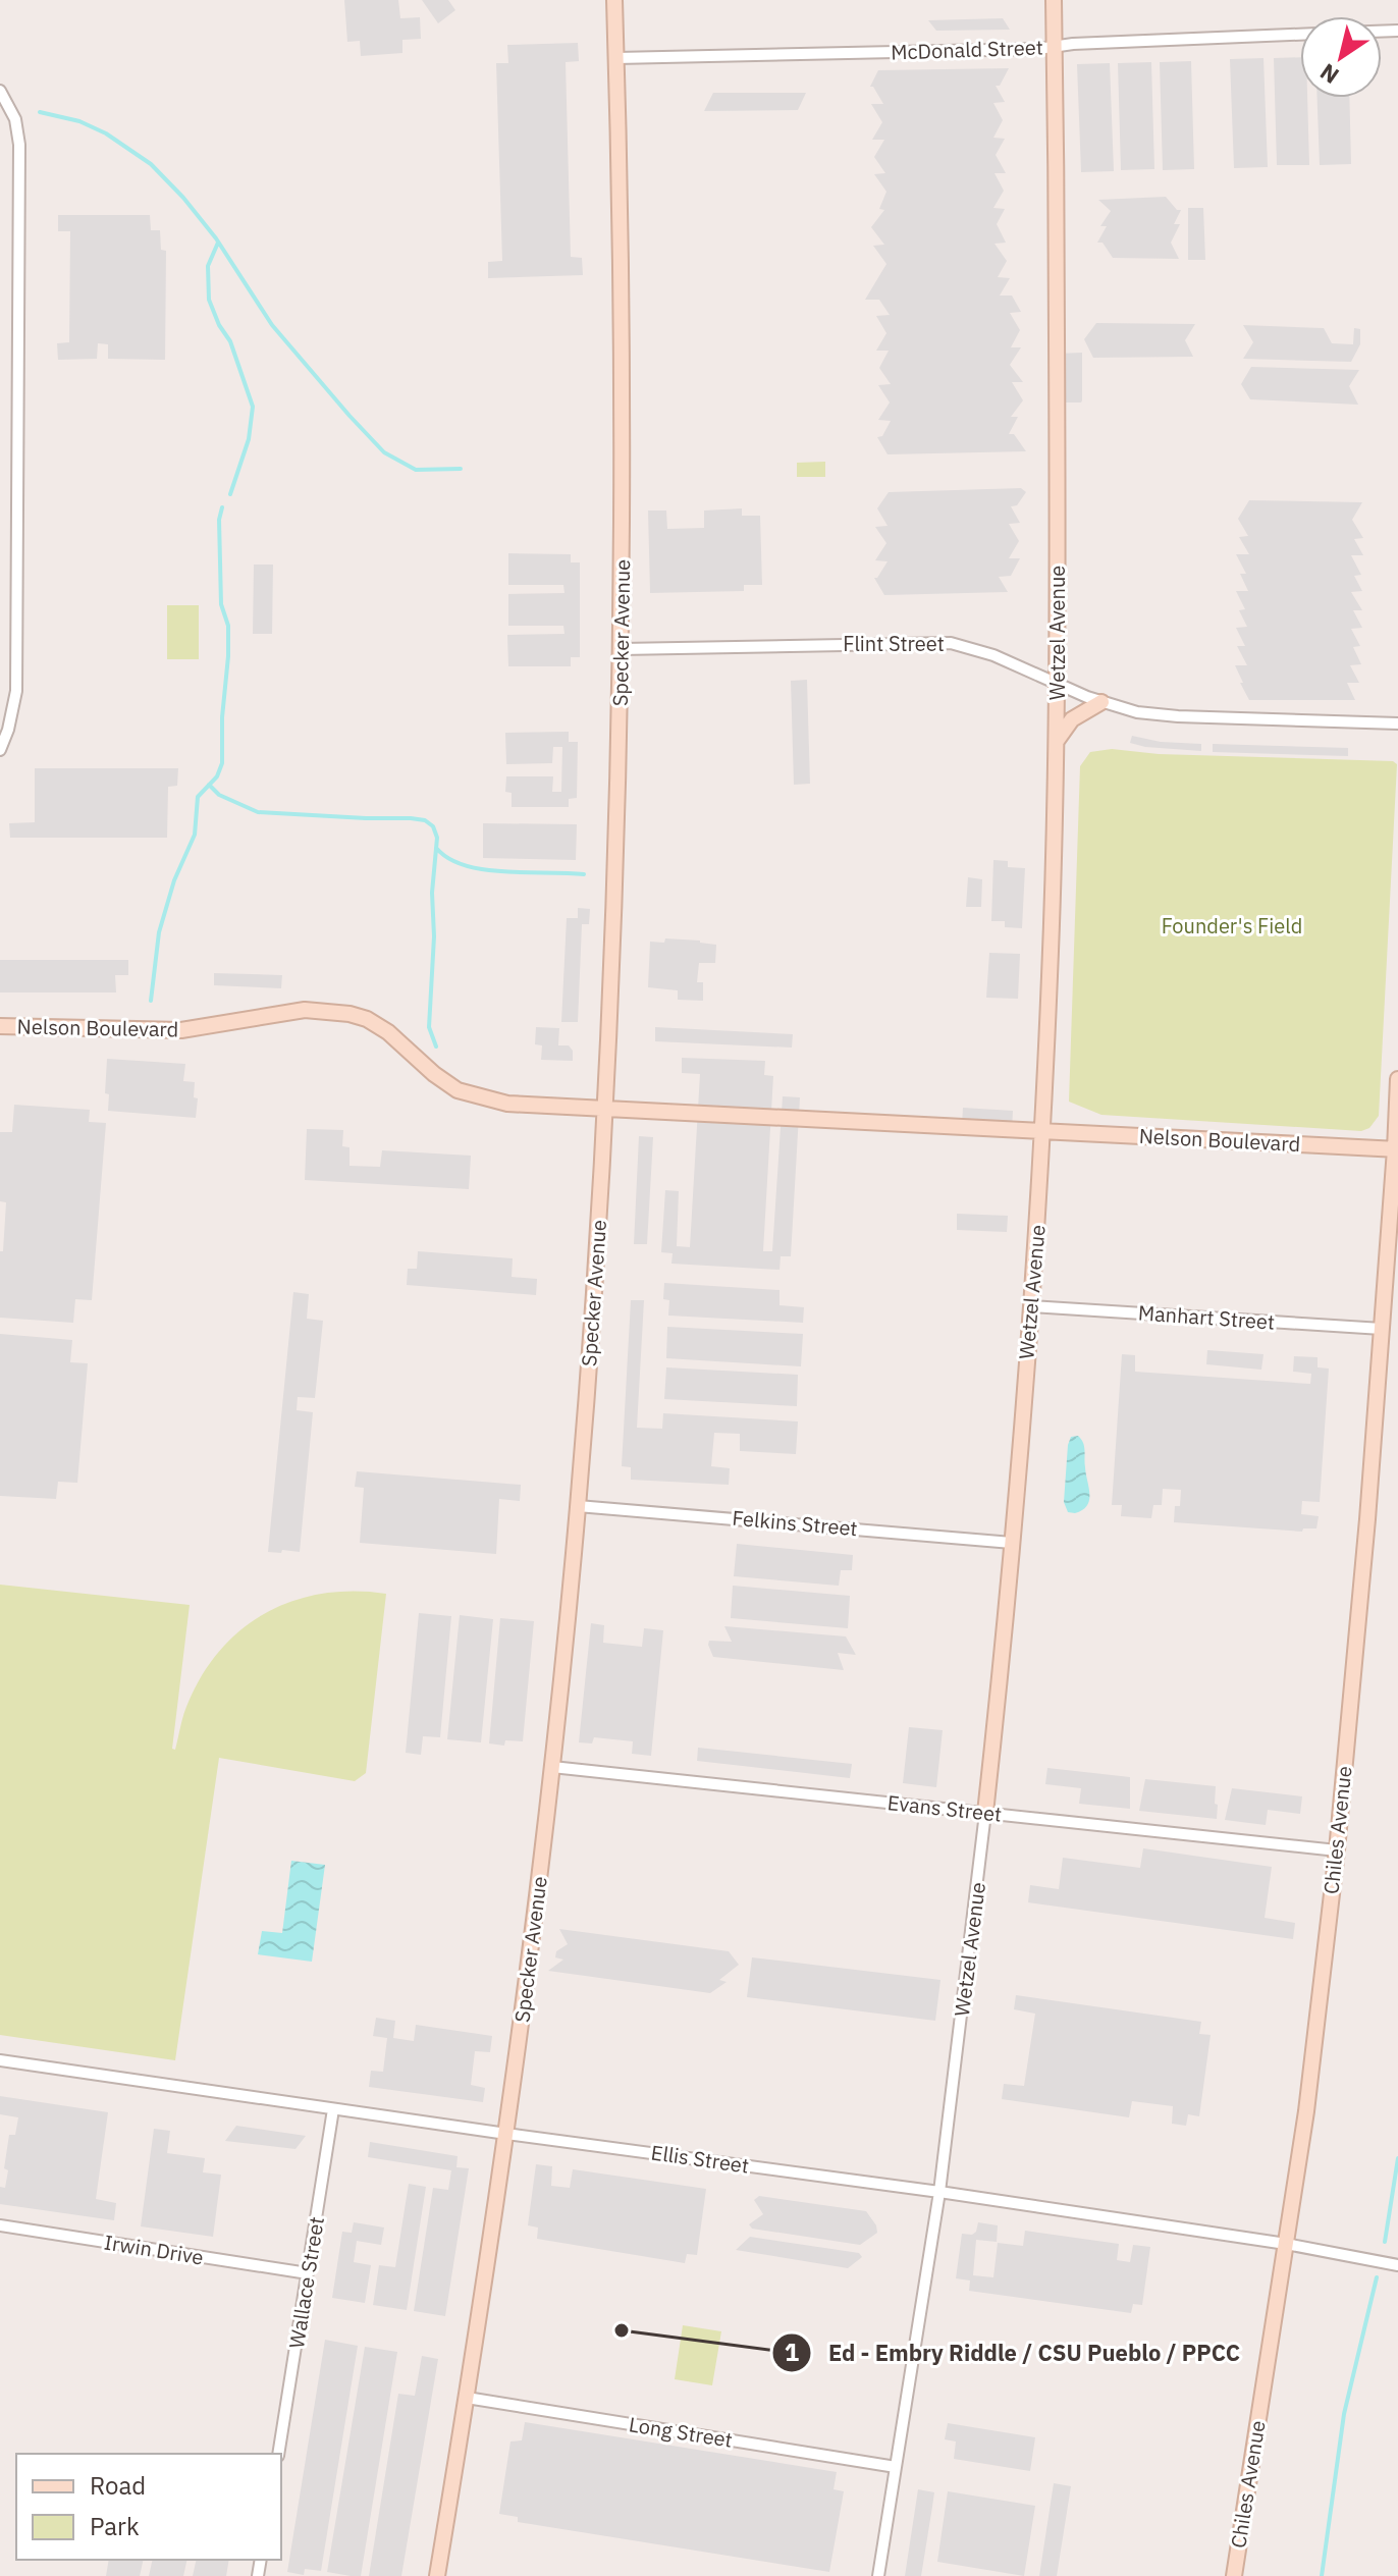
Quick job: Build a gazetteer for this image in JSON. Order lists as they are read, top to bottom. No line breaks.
{"streets":{"street":["McDonald Street","Specker Avenue","Wetzel Avenue","Flint Street","Nelson Boulevard","Manhart Street","Felkins Street","Evans Street","Chiles Avenue","Ellis Street","Irwin Drive","Wallace Street","Long Street"]},"crossings":[["McDonald Street","Specker Avenue"],["McDonald Street","Wetzel Avenue"],["Specker Avenue","Flint Street"],["Specker Avenue","Nelson Boulevard"],["Specker Avenue","Felkins Street"],["Specker Avenue","Evans Street"],["Specker Avenue","Ellis Street"],["Specker Avenue","Long Street"],["Wetzel Avenue","Flint Street"],["Wetzel Avenue","Nelson Boulevard"],["Wetzel Avenue","Manhart Street"],["Wetzel Avenue","Felkins Street"],["Wetzel Avenue","Evans Street"],["Wetzel Avenue","Ellis Street"],["Wetzel Avenue","Long Street"],["Nelson Boulevard","Chiles Avenue"],["Manhart Street","Chiles Avenue"],["Evans Street","Chiles Avenue"],["Chiles Avenue","Ellis Street"],["Ellis Street","Wallace Street"],["Irwin Drive","Wallace Street"]],"parks":["Founder's Field"],"places":["Ed - Embry Riddle / CSU Pueblo / PPCC"],"legend":["Road","Park"],"north":"bottom left"}
